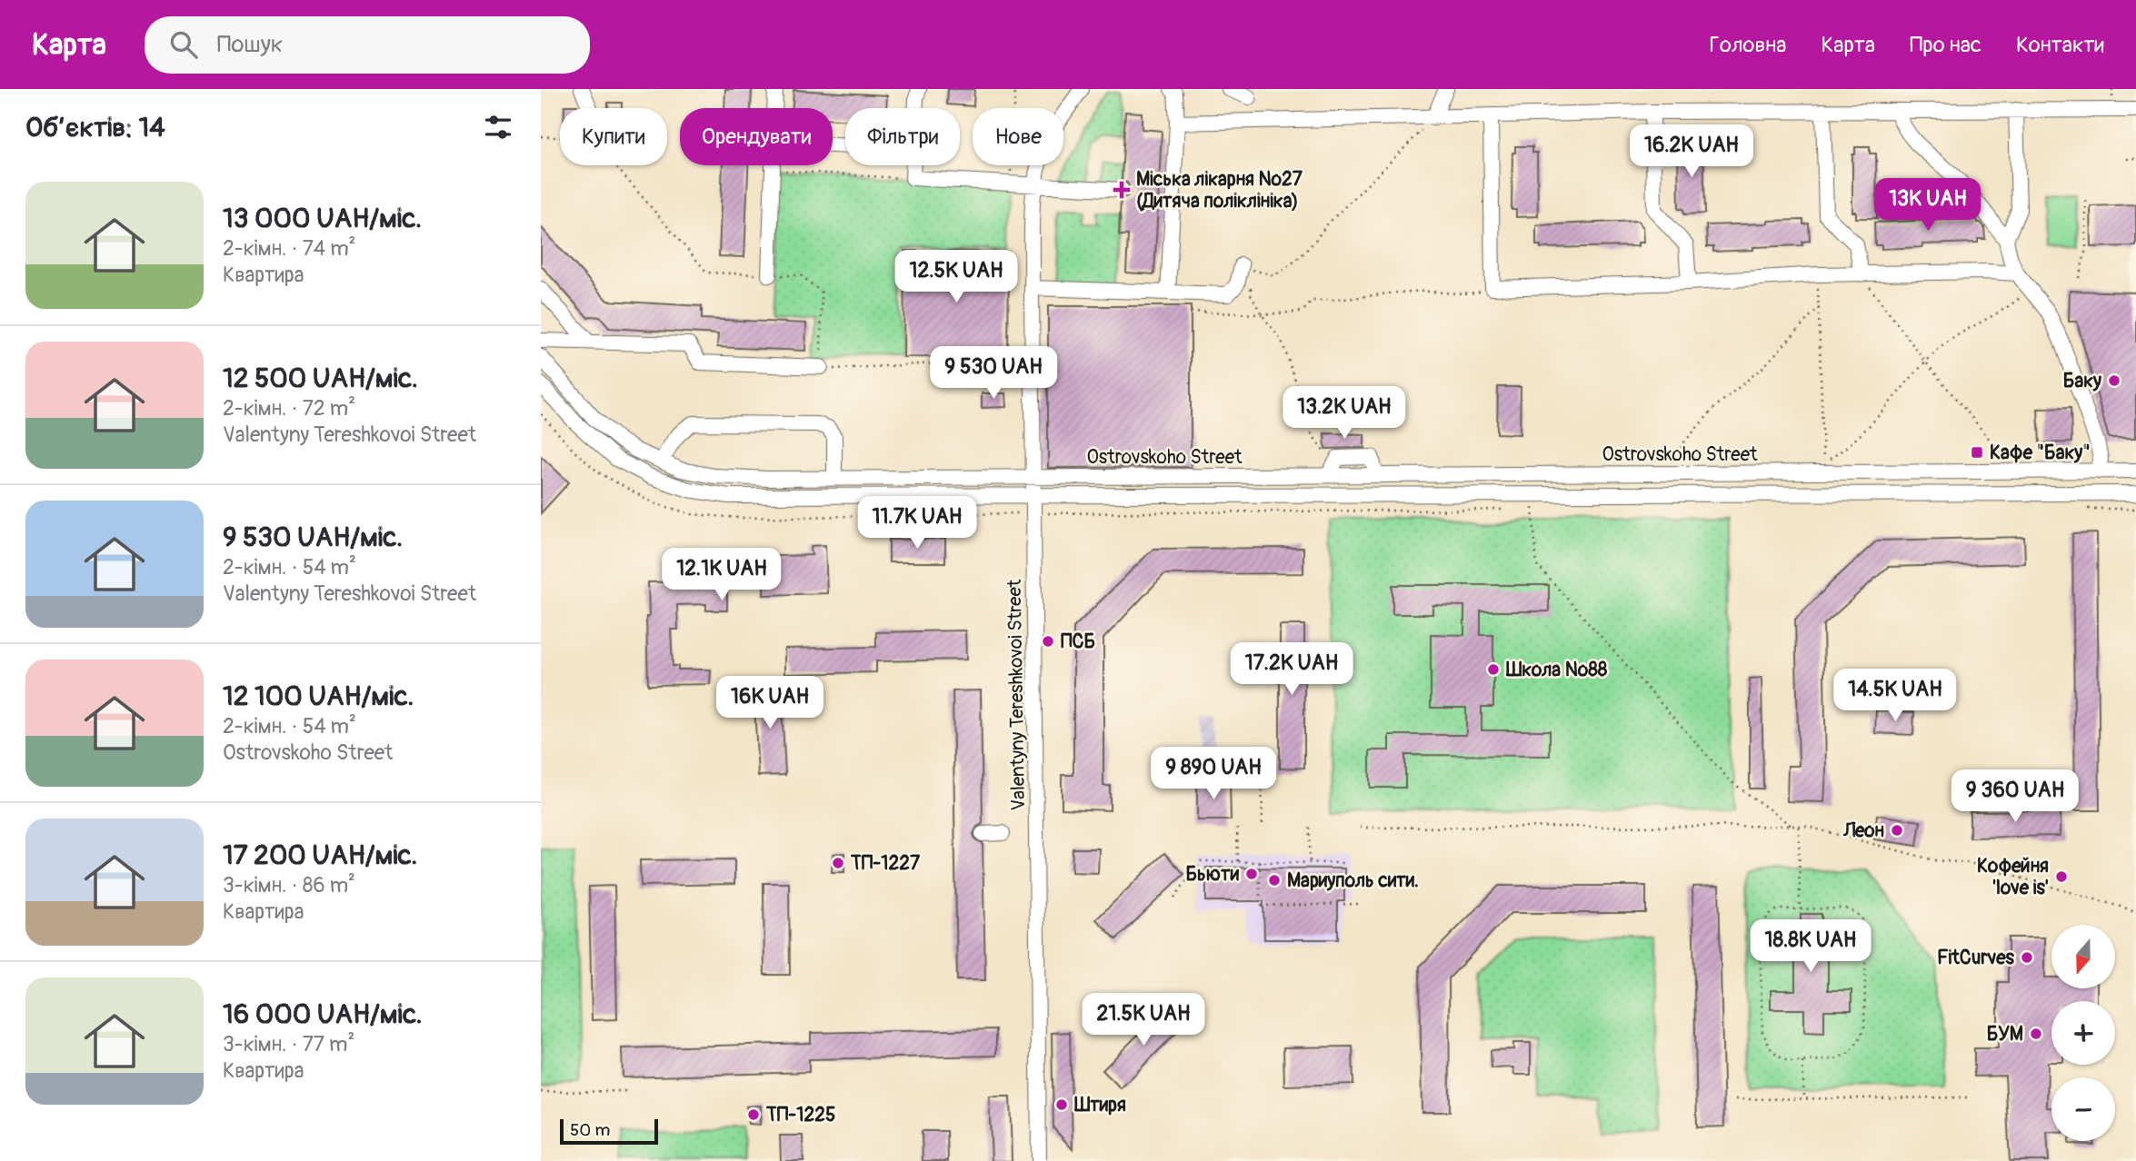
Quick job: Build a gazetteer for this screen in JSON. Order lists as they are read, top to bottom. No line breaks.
{"streets":{"street":["Ostrovskoho Street","Valentyny Tereshkovoi Street"]},"crossings":[["Ostrovskoho Street","Valentyny Tereshkovoi Street"]],"places":{"health":["Міська лікарня №27 (Дитяча поліклініка)"],"other":["Баку","ПСБ","Школа №88","Леон","ТП-1227","Бьюти","Кофейня 'love is'","Мариуполь сити.","FitCurves","БУМ","Штиря","ТП-1225"],"transit":["Кафе \"Баку\""]},"scale_bar":"50 m","north":"bottom","page":{"header":"Карта","search":"Пошук","nav":["Головна","Карта","Про нас","Контакти"],"heading":"Об’єктів: 14","chip":["Купити","Орендувати","Фільтри","Нове"],"price":["16.2K UAH","13K UAH","12.5K UAH","9 530 UAH","13.2K UAH","11.7K UAH","12.1K UAH","17.2K UAH","14.5K UAH","16K UAH","9 890 UAH","9 360 UAH","18.8K UAH","21.5K UAH"],"list":[{"name":"13 000 UAH/міс.","note":"2-кімн. · 74 m² · Квартира"},{"name":"12 500 UAH/міс.","note":"2-кімн. · 72 m² · Valentyny Tereshkovoi Street"},{"name":"9 530 UAH/міс.","note":"2-кімн. · 54 m² · Valentyny Tereshkovoi Street"},{"name":"12 100 UAH/міс.","note":"2-кімн. · 54 m² · Ostrovskoho Street"},{"name":"17 200 UAH/міс.","note":"3-кімн. · 86 m² · Квартира"},{"name":"16 000 UAH/міс.","note":"3-кімн. · 77 m² · Квартира"}],"map_buttons":["+","−"],"scale":"50 m"}}
